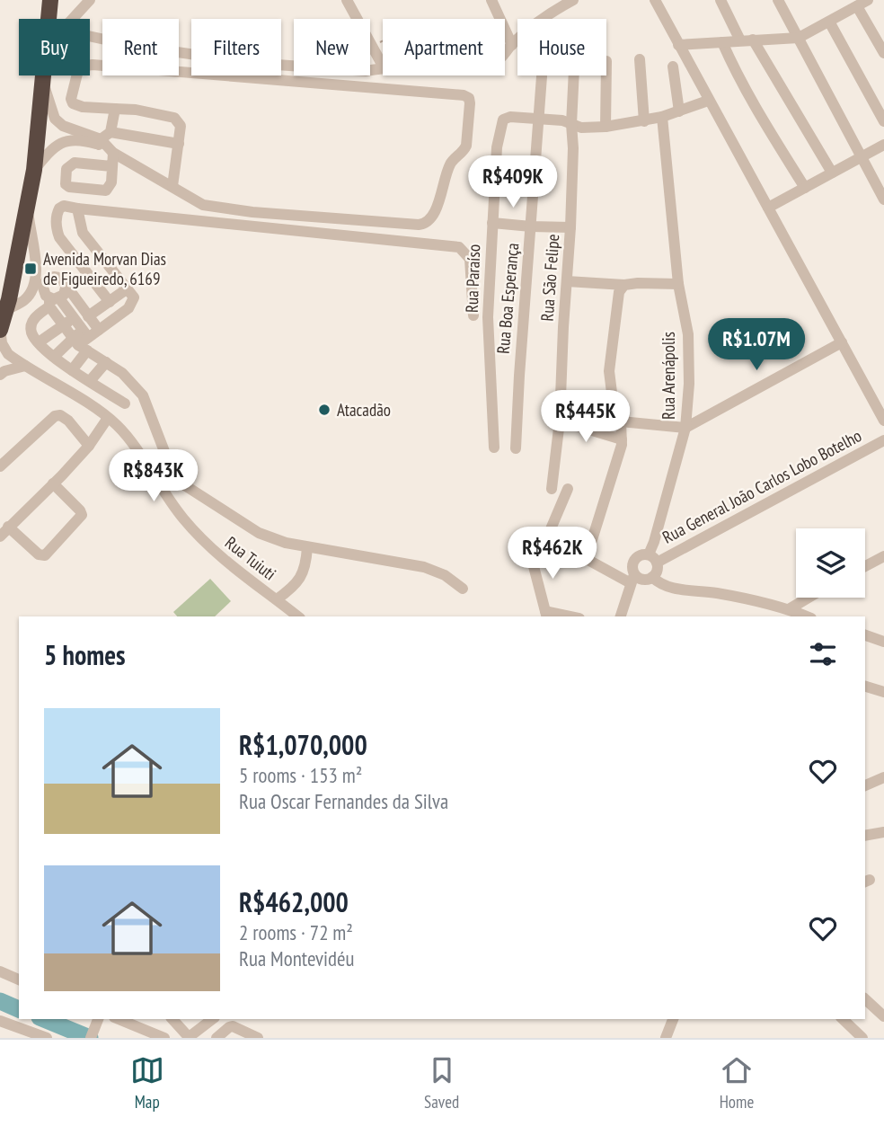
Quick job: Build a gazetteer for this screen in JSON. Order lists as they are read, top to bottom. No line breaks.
{"streets":{"street":["Rua São Felipe","Rua Paraíso","Rua Boa Esperança","Rua Arenápolis","Rua General João Carlos Lobo Botelho","Rua Tuiuti"]},"crossings":[["Rua Paraíso","Rua Boa Esperança"],["Rua Arenápolis","Rua General João Carlos Lobo Botelho"]],"places":{"transit":["Avenida Morvan Dias de Figueiredo, 6169"],"other":["Atacadão"]},"page":{"chip":["Buy","Rent","Filters","New","Apartment","House"],"price":["R$409K","R$1.07M","R$445K","R$843K","R$462K"],"heading":"5 homes","list":[{"name":"R$1,070,000","note":"5 rooms · 153 m² · Rua Oscar Fernandes da Silva"},{"name":"R$462,000","note":"2 rooms · 72 m² · Rua Montevidéu"}],"tabs":["Map","Saved","Home"]}}
